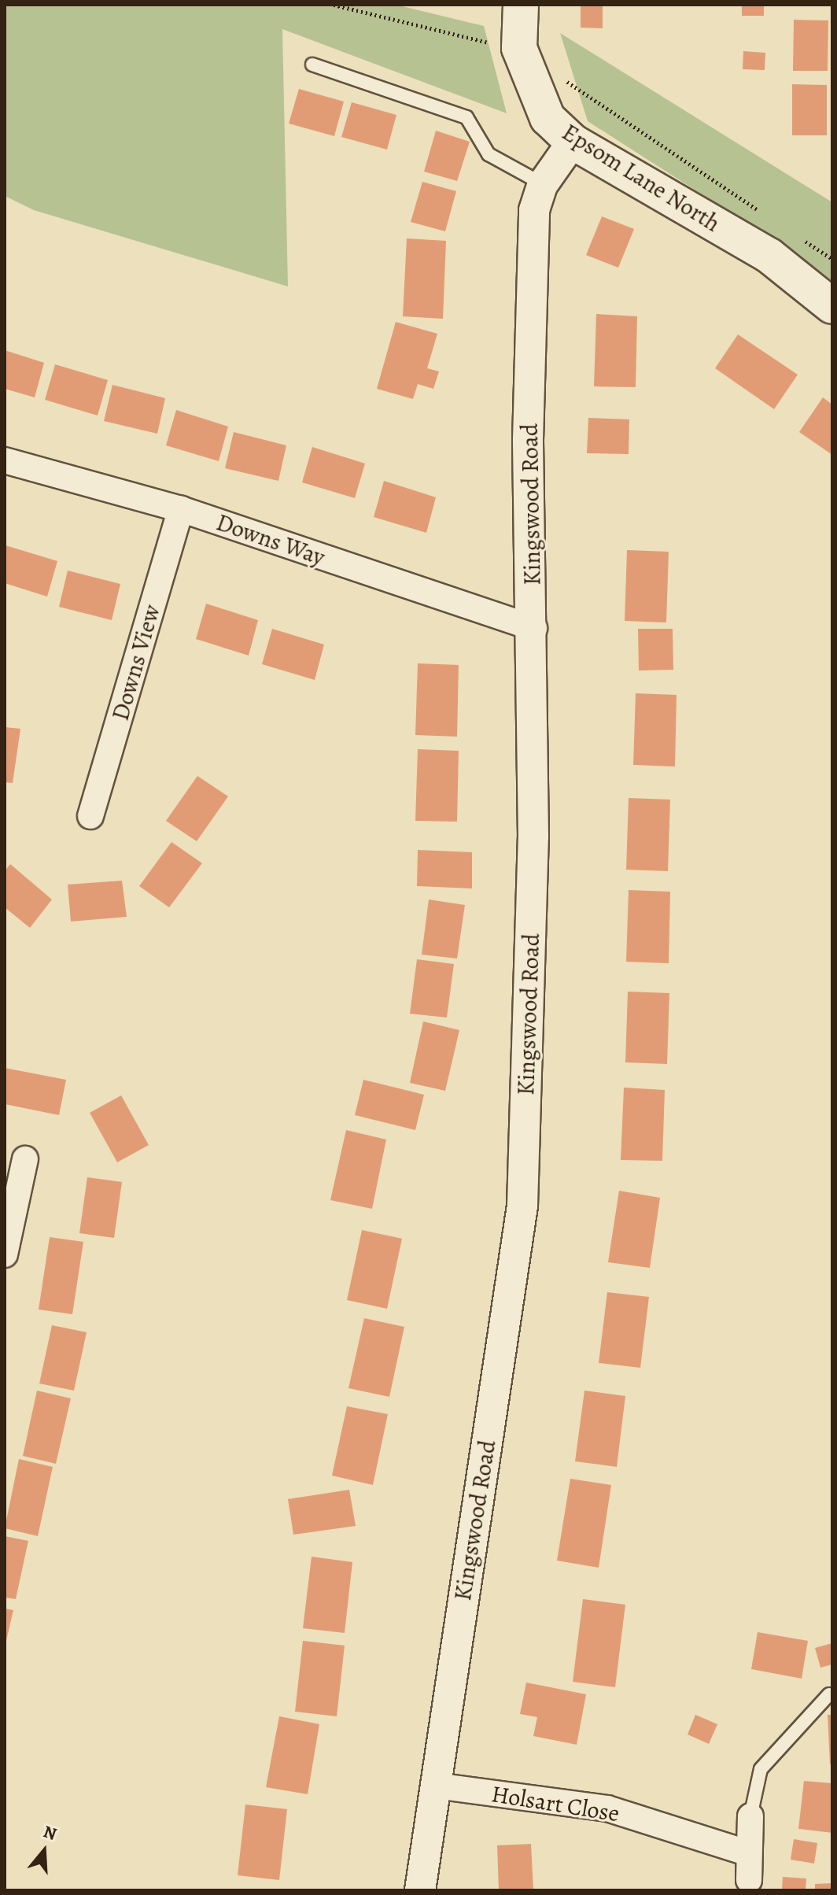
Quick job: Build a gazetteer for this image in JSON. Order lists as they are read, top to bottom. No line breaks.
{"streets":{"main road":["Epsom Lane North"],"street":["Kingswood Road","Downs Way","Downs View","Holsart Close"]},"crossings":[["Epsom Lane North","Kingswood Road"],["Kingswood Road","Downs Way"],["Kingswood Road","Holsart Close"],["Downs Way","Downs View"]],"north":"top"}
